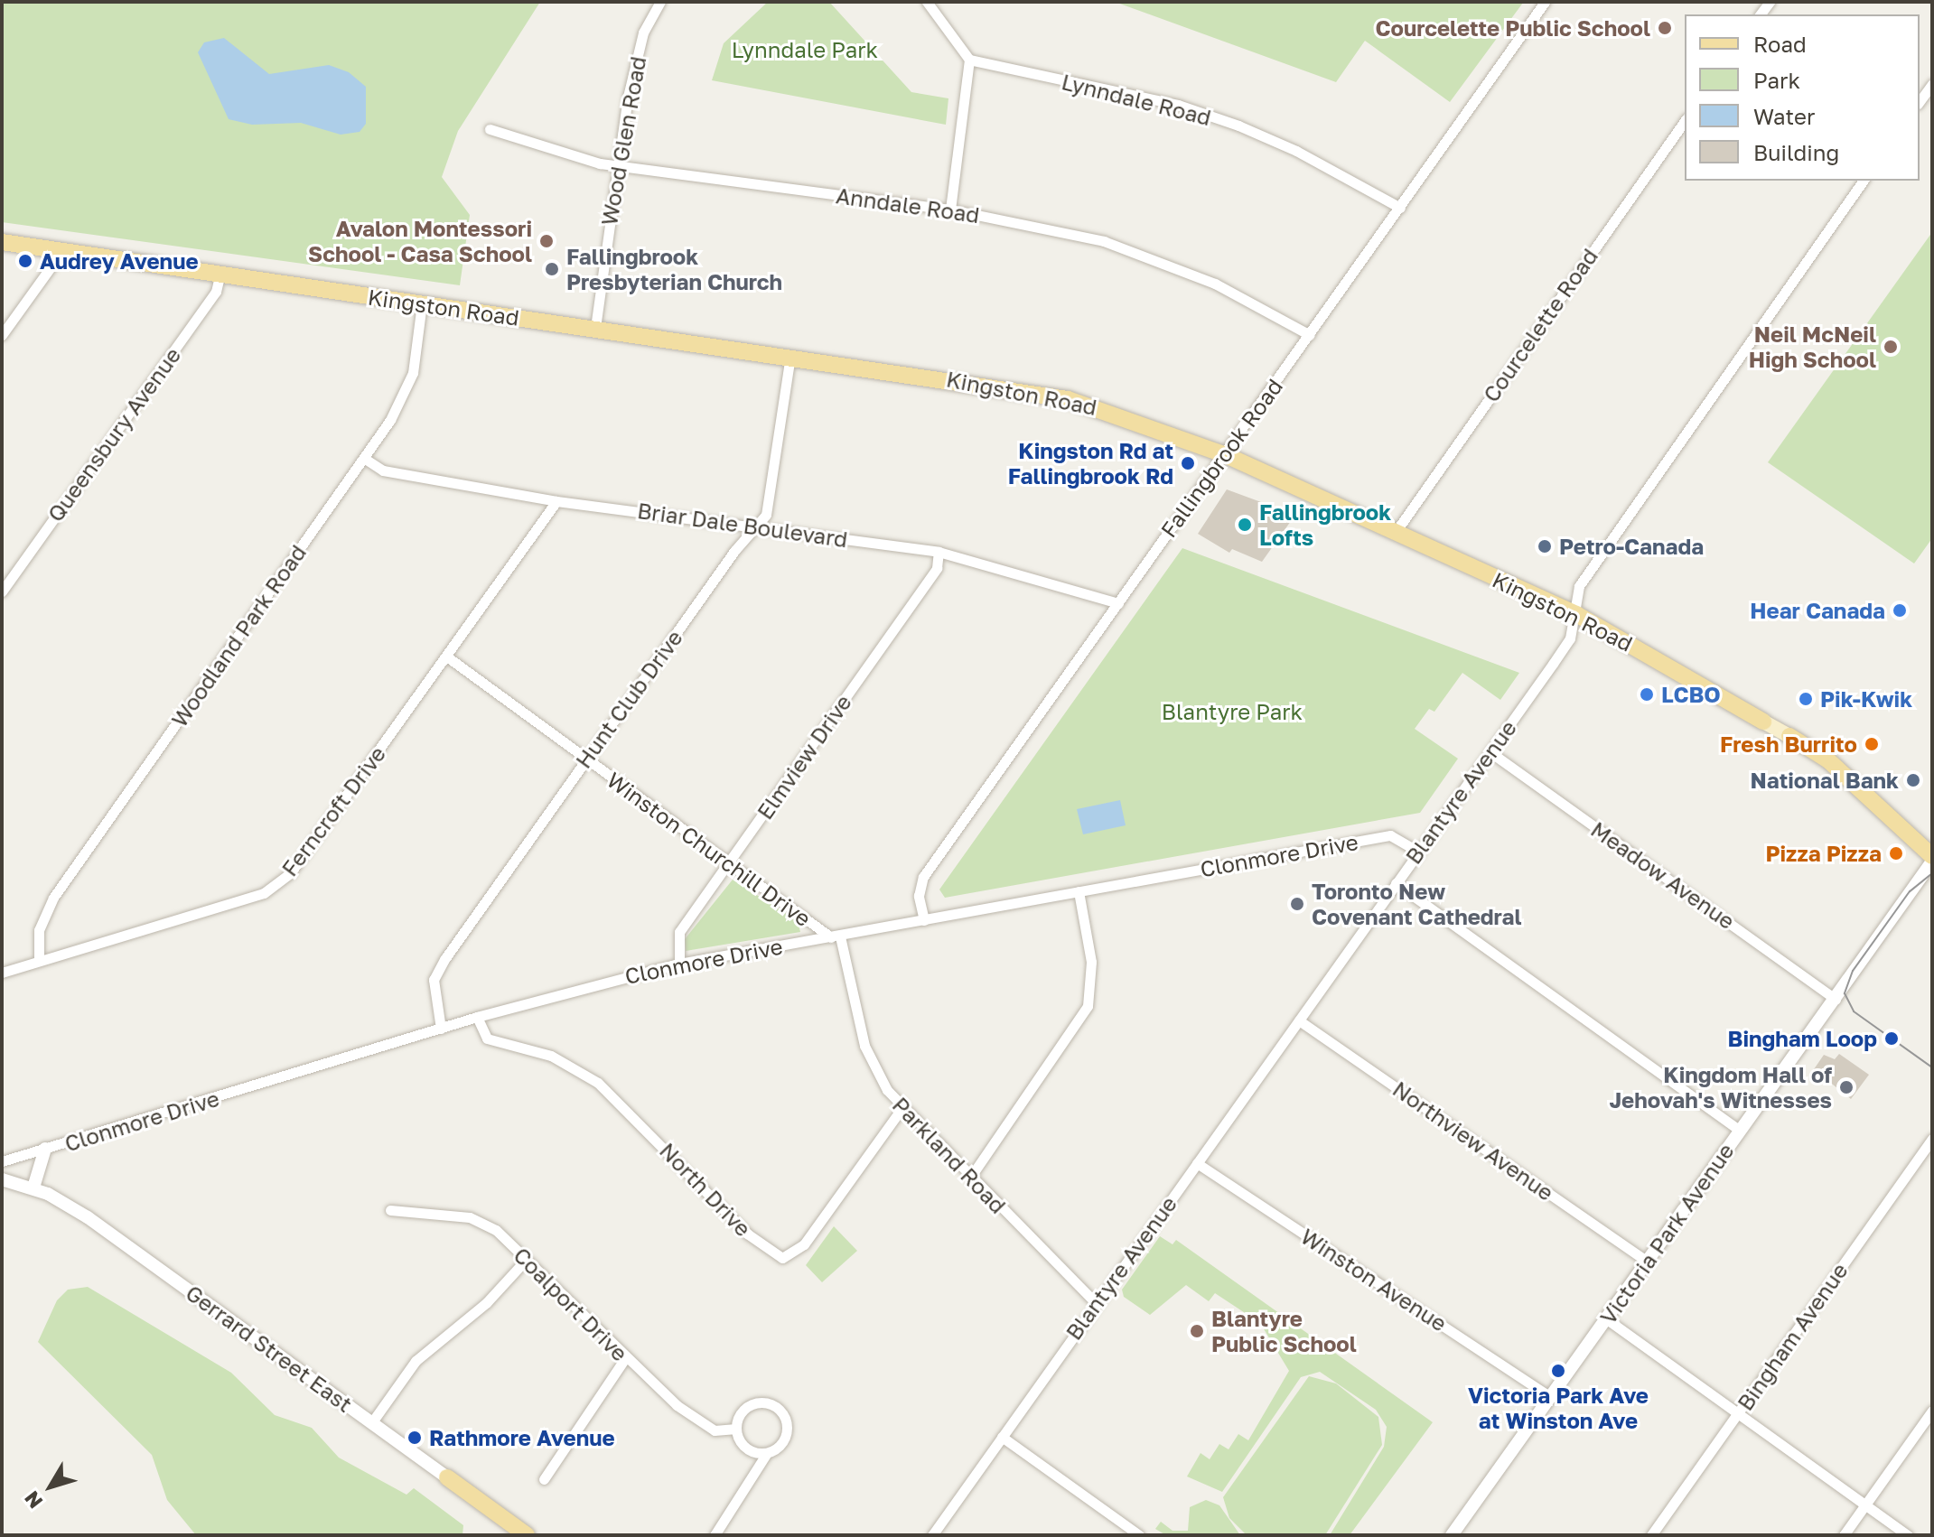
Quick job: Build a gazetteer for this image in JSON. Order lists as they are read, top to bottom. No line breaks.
{"streets":{"main road":["Kingston Road","Gerrard Street East"],"street":["Lynndale Road","Wood Glen Road","Anndale Road","Courcelette Road","Queensbury Avenue","Fallingbrook Road","Briar Dale Boulevard","Woodland Park Road","Hunt Club Drive","Elmview Drive","Blantyre Avenue","Ferncroft Drive","Winston Churchill Drive","Clonmore Drive","Meadow Avenue","Northview Avenue","Parkland Road","North Drive","Victoria Park Avenue","Winston Avenue","Coalport Drive","Bingham Avenue"]},"crossings":[["Lynndale Road","Fallingbrook Road"],["Wood Glen Road","Anndale Road"],["Wood Glen Road","Kingston Road"],["Anndale Road","Fallingbrook Road"],["Kingston Road","Courcelette Road"],["Kingston Road","Queensbury Avenue"],["Kingston Road","Fallingbrook Road"],["Kingston Road","Woodland Park Road"],["Kingston Road","Hunt Club Drive"],["Kingston Road","Blantyre Avenue"],["Fallingbrook Road","Briar Dale Boulevard"],["Fallingbrook Road","Clonmore Drive"],["Briar Dale Boulevard","Woodland Park Road"],["Briar Dale Boulevard","Hunt Club Drive"],["Briar Dale Boulevard","Elmview Drive"],["Briar Dale Boulevard","Ferncroft Drive"],["Woodland Park Road","Ferncroft Drive"],["Hunt Club Drive","Winston Churchill Drive"],["Hunt Club Drive","Clonmore Drive"],["Elmview Drive","Winston Churchill Drive"],["Elmview Drive","Clonmore Drive"],["Blantyre Avenue","Clonmore Drive"],["Blantyre Avenue","Meadow Avenue"],["Blantyre Avenue","Northview Avenue"],["Blantyre Avenue","Parkland Road"],["Blantyre Avenue","Winston Avenue"],["Ferncroft Drive","Winston Churchill Drive"],["Winston Churchill Drive","Clonmore Drive"],["Winston Churchill Drive","Parkland Road"],["Clonmore Drive","Parkland Road"],["Clonmore Drive","North Drive"],["Meadow Avenue","Victoria Park Avenue"],["Northview Avenue","Victoria Park Avenue"],["Parkland Road","North Drive"],["Victoria Park Avenue","Winston Avenue"]],"parks":["Lynndale Park","Blantyre Park"],"places":["Courcelette Public School","Avalon Montessori School - Casa School","Audrey Avenue","Fallingbrook Presbyterian Church","Neil McNeil High School","Kingston Rd at Fallingbrook Rd","Fallingbrook Lofts","Petro-Canada","Hear Canada","LCBO","Pik-Kwik","Fresh Burrito","National Bank","Pizza Pizza","Toronto New Covenant Cathedral","Bingham Loop","Kingdom Hall of Jehovah's Witnesses","Blantyre Public School","Victoria Park Ave at Winston Ave","Rathmore Avenue"],"legend":["Road","Park","Water","Building"],"north":"bottom left"}
